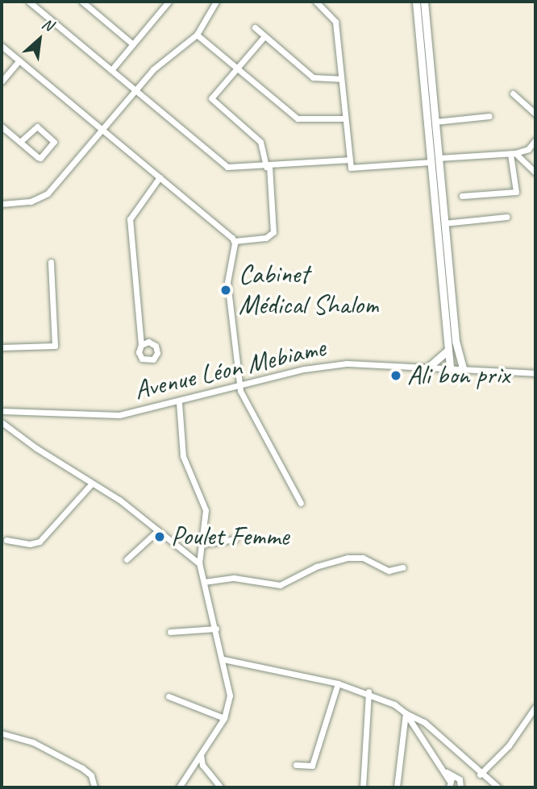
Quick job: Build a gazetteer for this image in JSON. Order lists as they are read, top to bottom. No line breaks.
{"streets":{"street":["Avenue Léon Mebiame"]},"places":["Cabinet Médical Shalom","Ali bon prix","Poulet Femme"],"north":"top right"}
